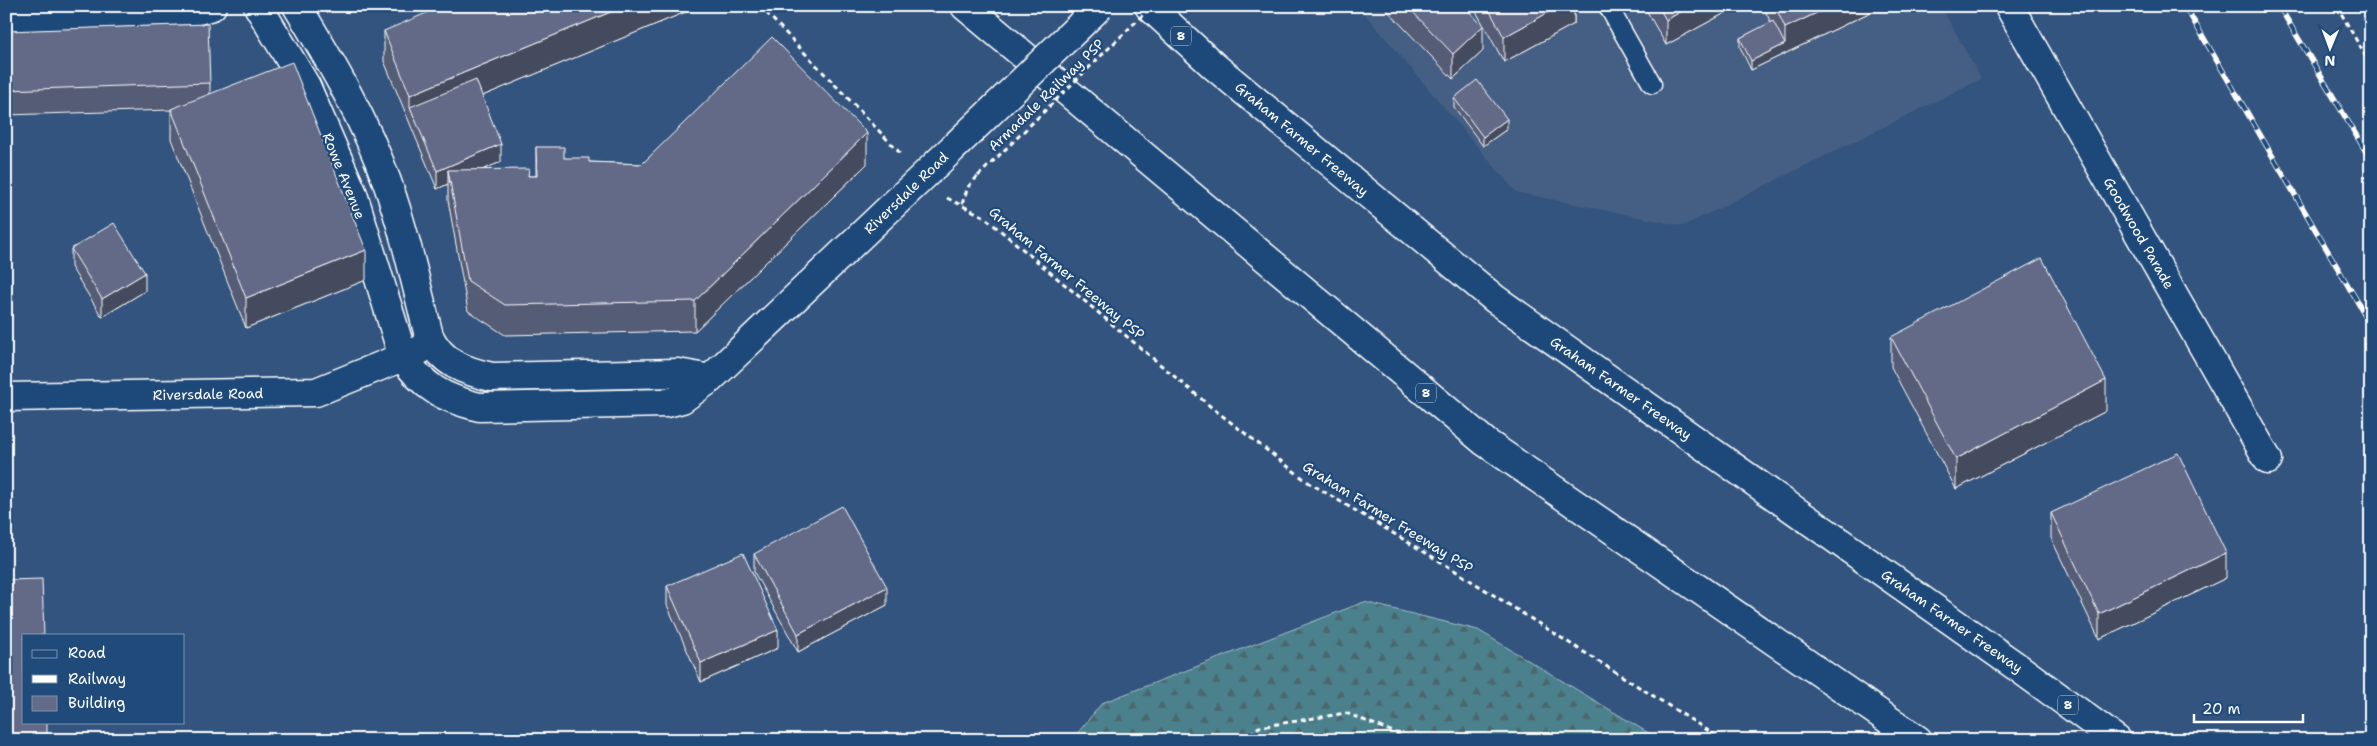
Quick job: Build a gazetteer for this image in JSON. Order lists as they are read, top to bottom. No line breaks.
{"streets":{"main road":["8","Graham Farmer Freeway","Rowe Avenue","Riversdale Road","Goodwood Parade"],"path":["Armadale Railway PSP","Graham Farmer Freeway PSP"]},"crossings":[["Armadale Railway PSP","Graham Farmer Freeway"],["Armadale Railway PSP","Graham Farmer Freeway PSP"],["Rowe Avenue","Riversdale Road"]],"legend":["Road","Railway","Building"],"scale_bar":"20 m","north":"bottom"}
